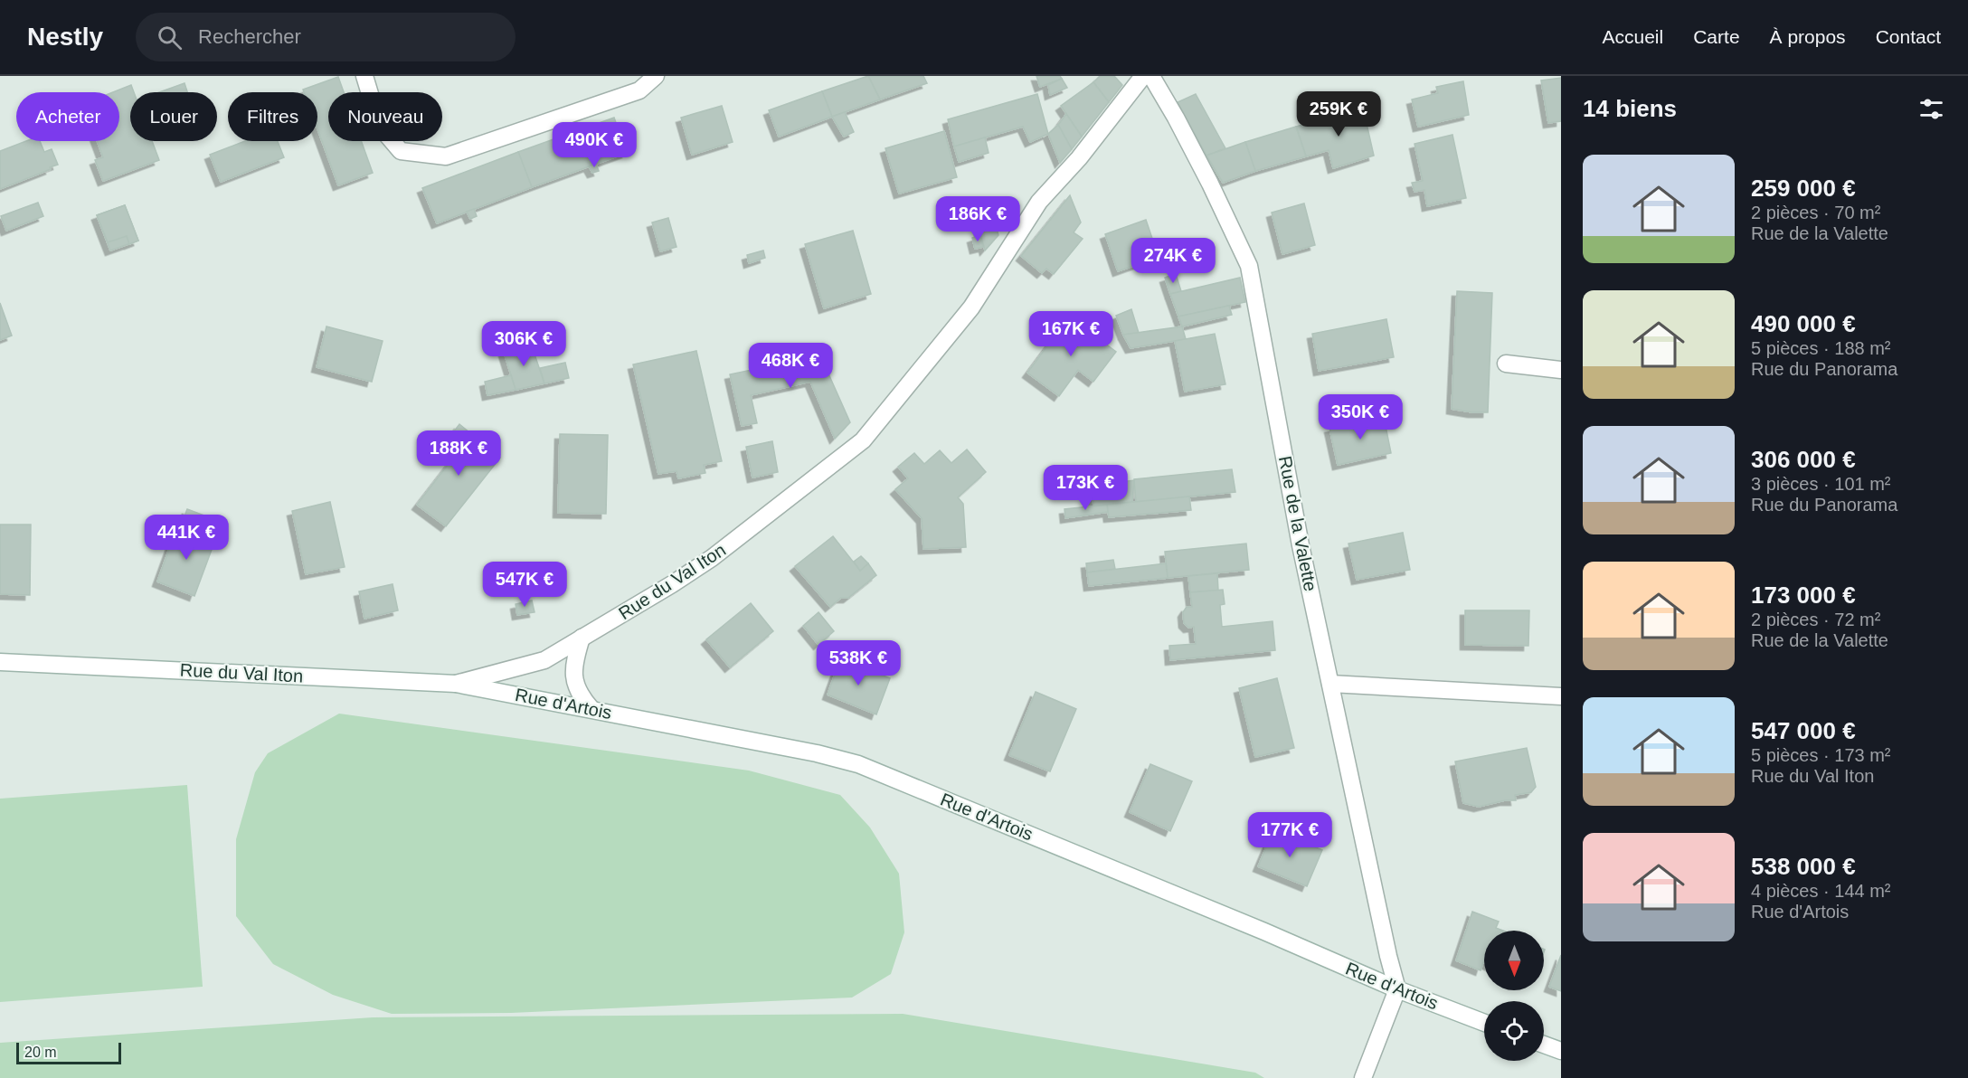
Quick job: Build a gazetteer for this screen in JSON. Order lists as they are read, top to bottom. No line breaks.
{"streets":{"street":["Rue de la Valette","Rue du Val Iton","Rue d'Artois"]},"crossings":[["Rue de la Valette","Rue d'Artois"],["Rue du Val Iton","Rue d'Artois"]],"scale_bar":"20 m","north":"bottom","page":{"header":"Nestly","search":"Rechercher","nav":["Accueil","Carte","À propos","Contact"],"heading":"14 biens","price":["259K €","490K €","186K €","274K €","167K €","306K €","468K €","350K €","188K €","173K €","441K €","547K €","538K €","177K €"],"chip":["Acheter","Louer","Filtres","Nouveau"],"list":[{"name":"259 000 €","note":"2 pièces · 70 m² · Rue de la Valette"},{"name":"490 000 €","note":"5 pièces · 188 m² · Rue du Panorama"},{"name":"306 000 €","note":"3 pièces · 101 m² · Rue du Panorama"},{"name":"173 000 €","note":"2 pièces · 72 m² · Rue de la Valette"},{"name":"547 000 €","note":"5 pièces · 173 m² · Rue du Val Iton"},{"name":"538 000 €","note":"4 pièces · 144 m² · Rue d'Artois"}],"scale":"20 m"}}
